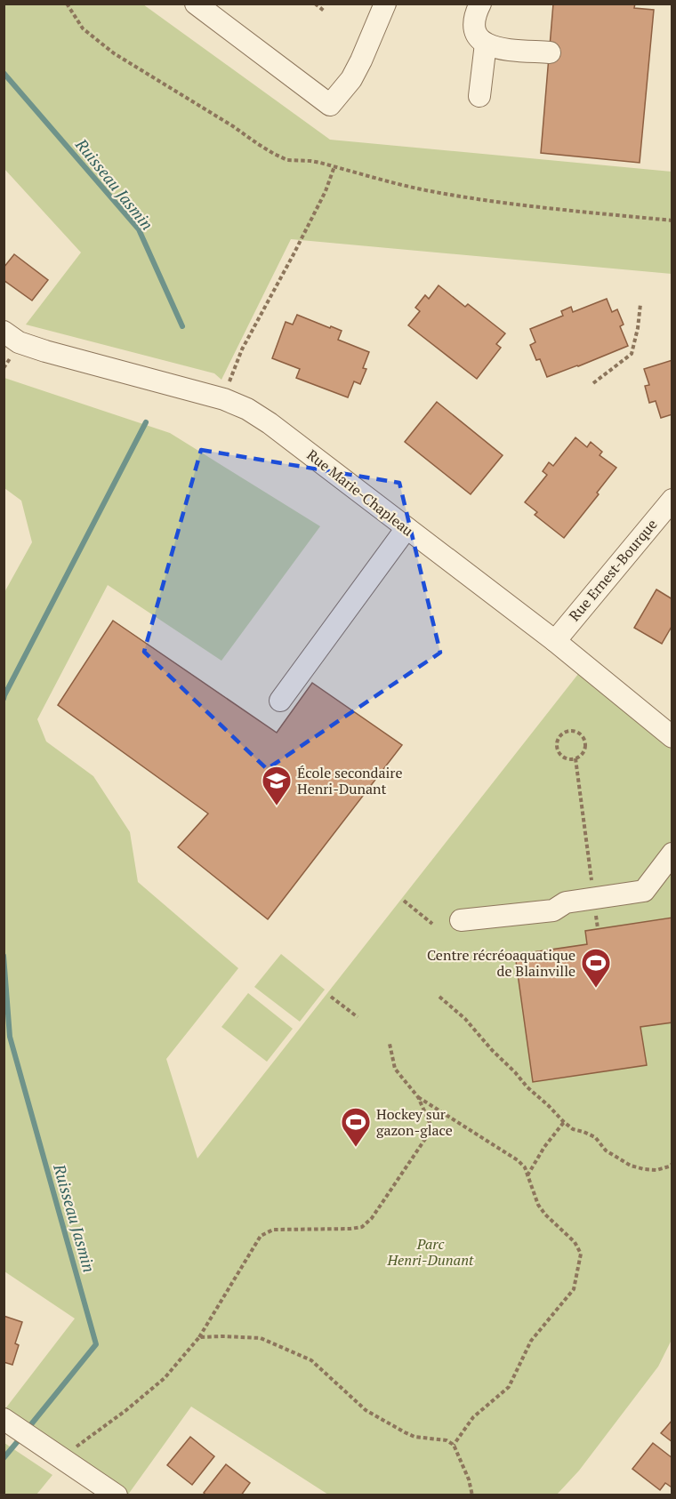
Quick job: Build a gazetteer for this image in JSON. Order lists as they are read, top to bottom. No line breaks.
{"streets":{"street":["Rue Marie-Chapleau","Rue Ernest-Bourque"]},"crossings":[["Rue Marie-Chapleau","Rue Ernest-Bourque"]],"water":["Ruisseau Jasmin"],"parks":["Parc Henri-Dunant"],"places":{"school or university":["École secondaire Henri-Dunant"],"sports":["Centre récréoaquatique de Blainville","Hockey sur gazon-glace"]}}
